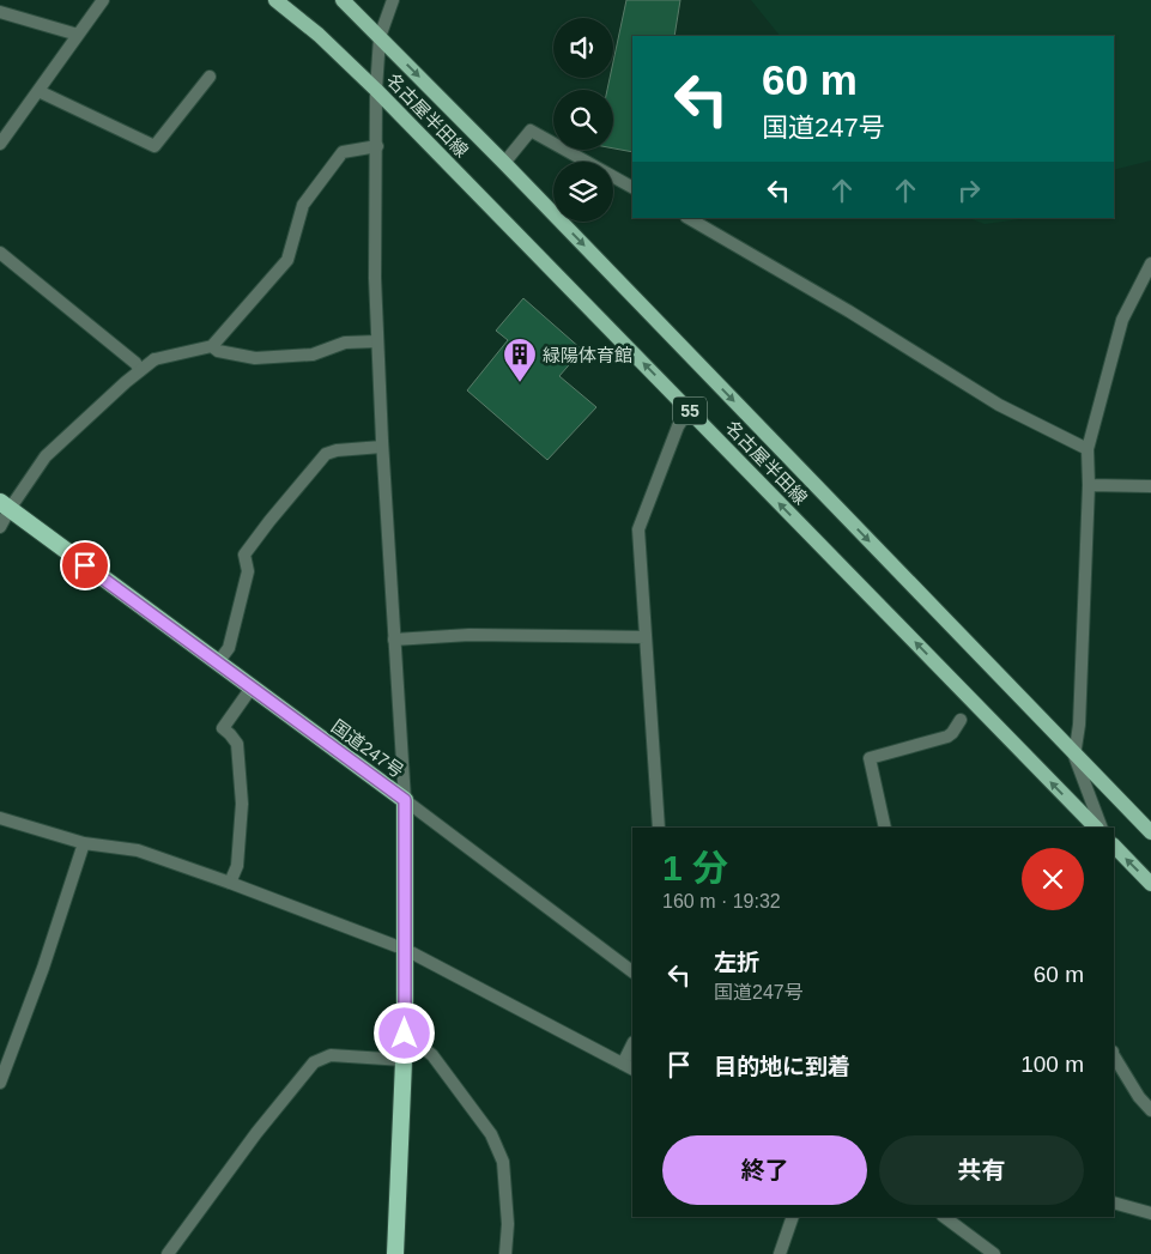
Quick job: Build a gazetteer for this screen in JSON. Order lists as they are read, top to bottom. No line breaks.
{"streets":{"highway":["国道247号"],"main road":["名古屋半田線","55"]},"places":{"building":["緑陽体育館"]},"page":{"turn":["60 m","国道247号"],"heading":["1 分","160 m · 19:32"],"list":[{"name":"左折","note":"国道247号","value":"60 m"},{"name":"目的地に到着","value":"100 m"}],"buttons":["終了","共有"]}}
